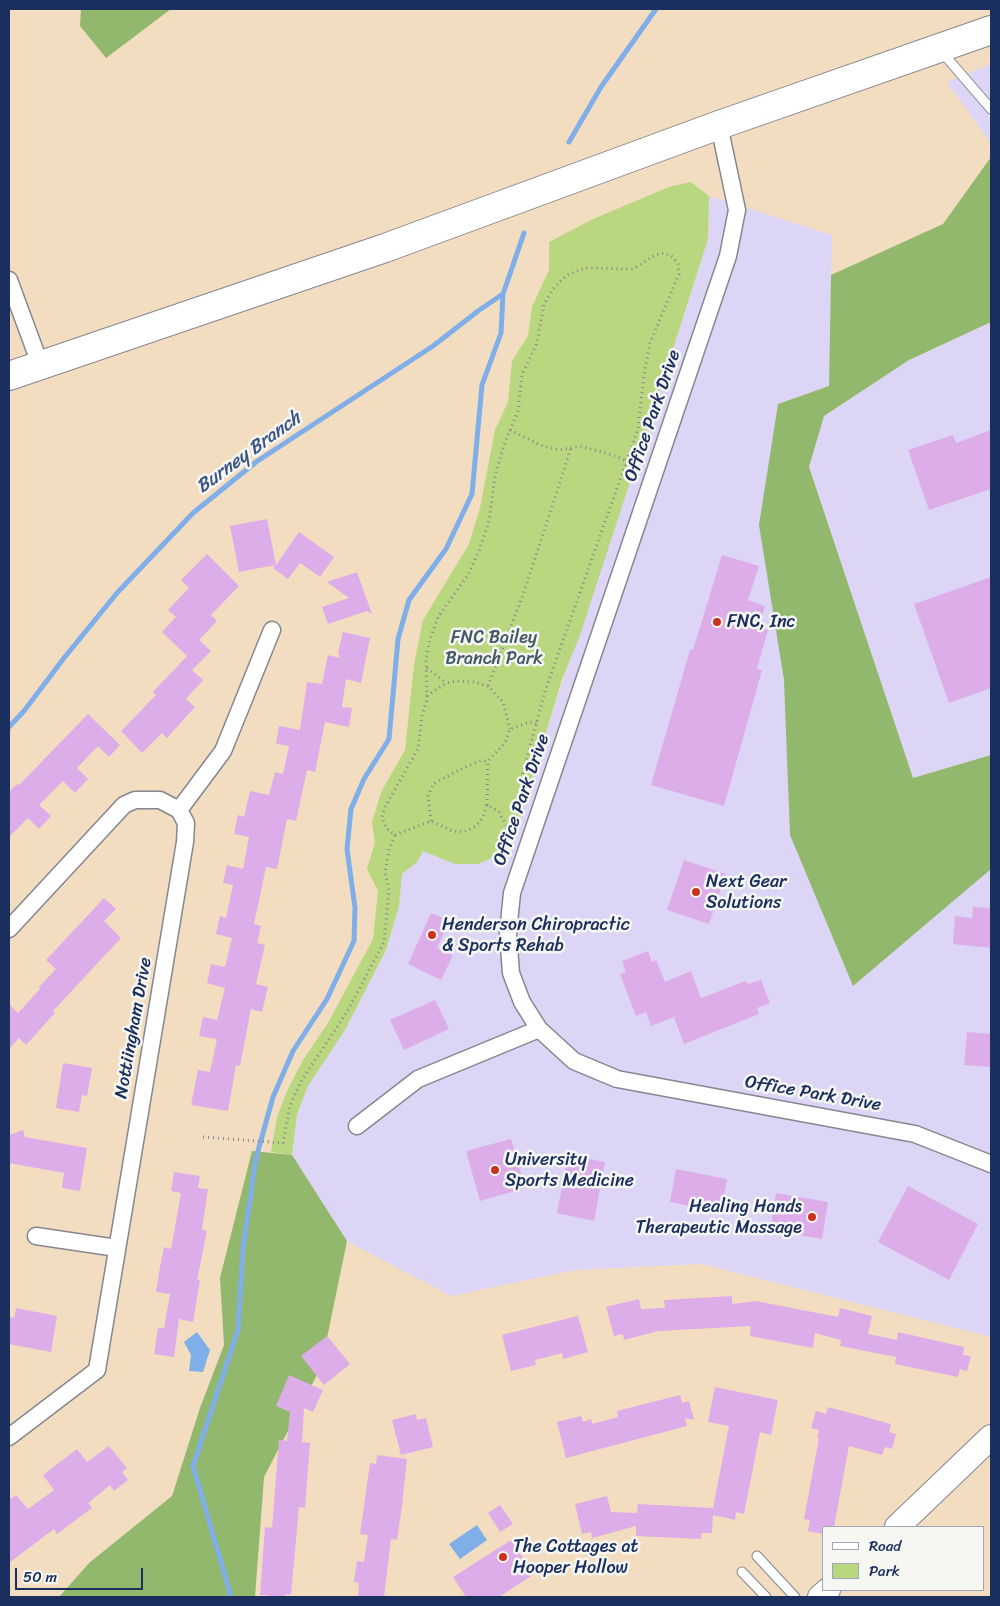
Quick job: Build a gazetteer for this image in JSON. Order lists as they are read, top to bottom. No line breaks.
{"streets":{"street":["Office Park Drive","Nottiingham Drive"]},"water":["Burney Branch"],"parks":["FNC Bailey Branch Park"],"places":["FNC, Inc","Next Gear Solutions","Henderson Chiropractic & Sports Rehab","University Sports Medicine","Healing Hands Therapeutic Massage","The Cottages at Hooper Hollow"],"legend":["Road","Park"],"scale_bar":"50 m"}
